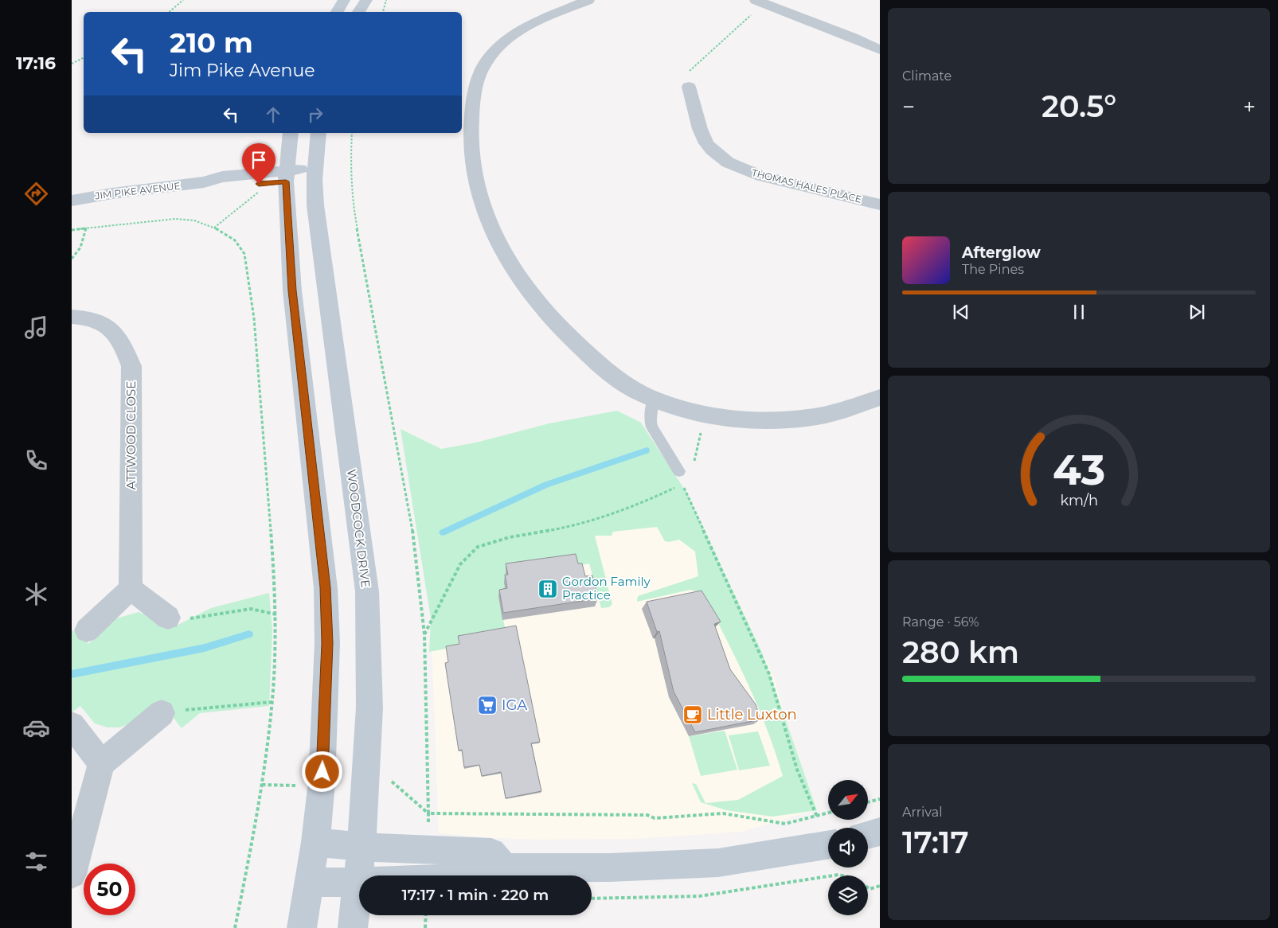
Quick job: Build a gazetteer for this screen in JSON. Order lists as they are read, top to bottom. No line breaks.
{"streets":{"main road":["JIM PIKE AVENUE","WOODCOCK DRIVE"],"street":["THOMAS HALES PLACE","ATTWOOD CLOSE"]},"crossings":[["JIM PIKE AVENUE","WOODCOCK DRIVE"]],"places":{"building":["Gordon Family Practice"],"supermarket":["IGA"],"cafe":["Little Luxton"]},"north":"top right","page":{"tabs":"17:16","tile":["Climate",["Range · 56%","280 km"],["Arrival","17:17"]],"turn":["210 m","Jim Pike Avenue"],"heat":["−","20.5°","+"],"song":["Afterglow","The Pines"],"limit":"50","trip":"17:17 · 1 min · 220 m","gauge":["43","km/h"]}}
